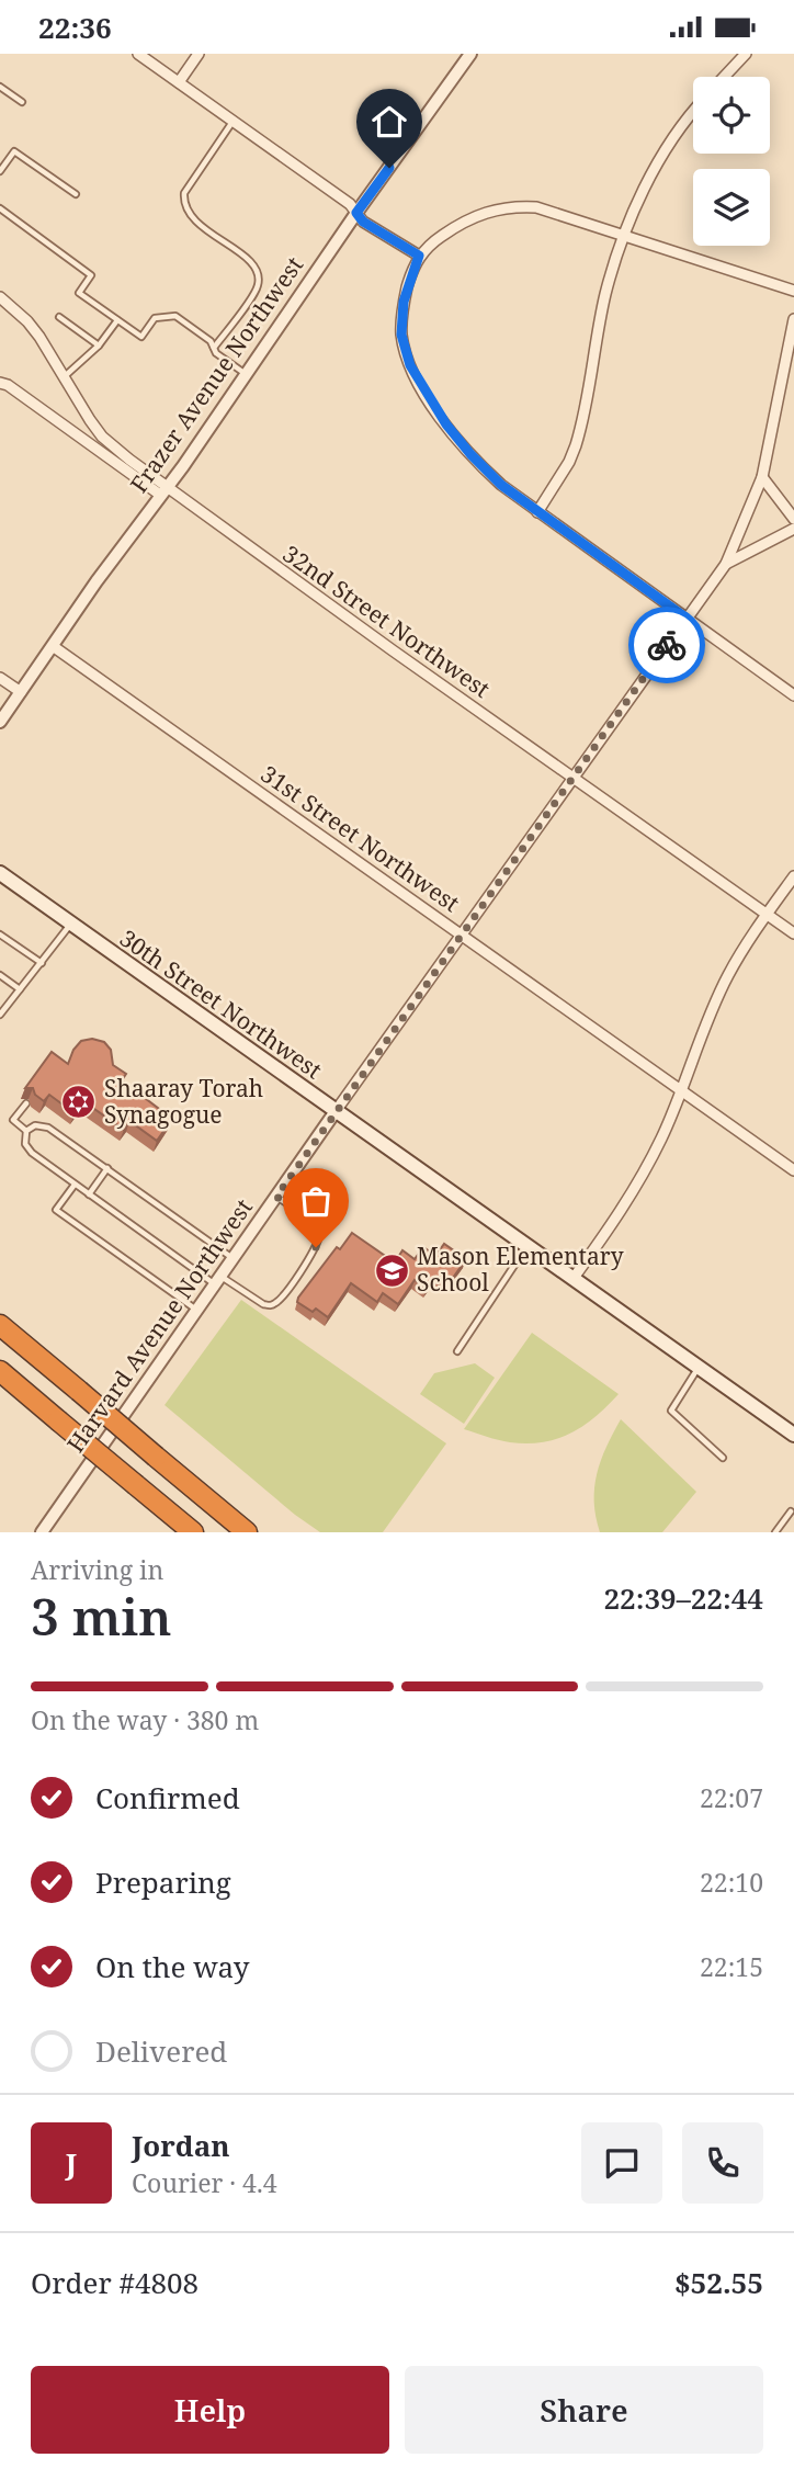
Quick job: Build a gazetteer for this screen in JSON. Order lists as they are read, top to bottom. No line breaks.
{"streets":{"main road":["30th Street Northwest"],"street":["Frazer Avenue Northwest","32nd Street Northwest","31st Street Northwest","Harvard Avenue Northwest"]},"crossings":[["Frazer Avenue Northwest","32nd Street Northwest"],["Frazer Avenue Northwest","31st Street Northwest"],["32nd Street Northwest","Harvard Avenue Northwest"],["31st Street Northwest","Harvard Avenue Northwest"],["30th Street Northwest","Harvard Avenue Northwest"]],"places":{"synagogue":["Shaaray Torah Synagogue"],"school or university":["Mason Elementary School"]},"page":{"status":"22:36","heading":["3 min","Arriving in","22:39–22:44"],"panel":["Jordan","Courier · 4.4","Order #4808","$52.55"],"bar":"On the way · 380 m","list":[["Confirmed","22:07"],["Preparing","22:10"],["On the way","22:15"],"Delivered"],"round":"J","buttons":["Help","Share"]}}
